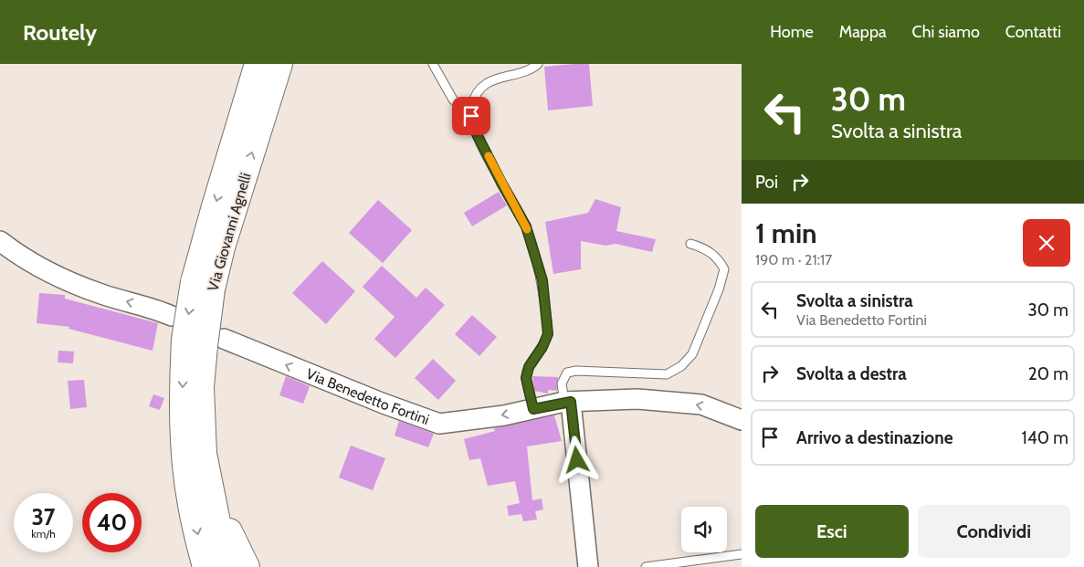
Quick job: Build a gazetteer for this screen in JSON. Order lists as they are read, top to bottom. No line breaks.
{"streets":{"highway":["Via Giovanni Agnelli"],"street":["Via Benedetto Fortini"]},"crossings":[["Via Giovanni Agnelli","Via Benedetto Fortini"]],"one_way":["Via Benedetto Fortini"],"page":{"header":"Routely","nav":["Home","Mappa","Chi siamo","Contatti"],"turn":["30 m","Svolta a sinistra"],"then":"Poi","heading":["1 min","190 m · 21:17"],"list":[{"name":"Svolta a sinistra","note":"Via Benedetto Fortini","value":"30 m"},{"name":"Svolta a destra","value":"20 m"},{"name":"Arrivo a destinazione","value":"140 m"}],"speed":"37 km/h","limit":"40","buttons":["Esci","Condividi"]}}
